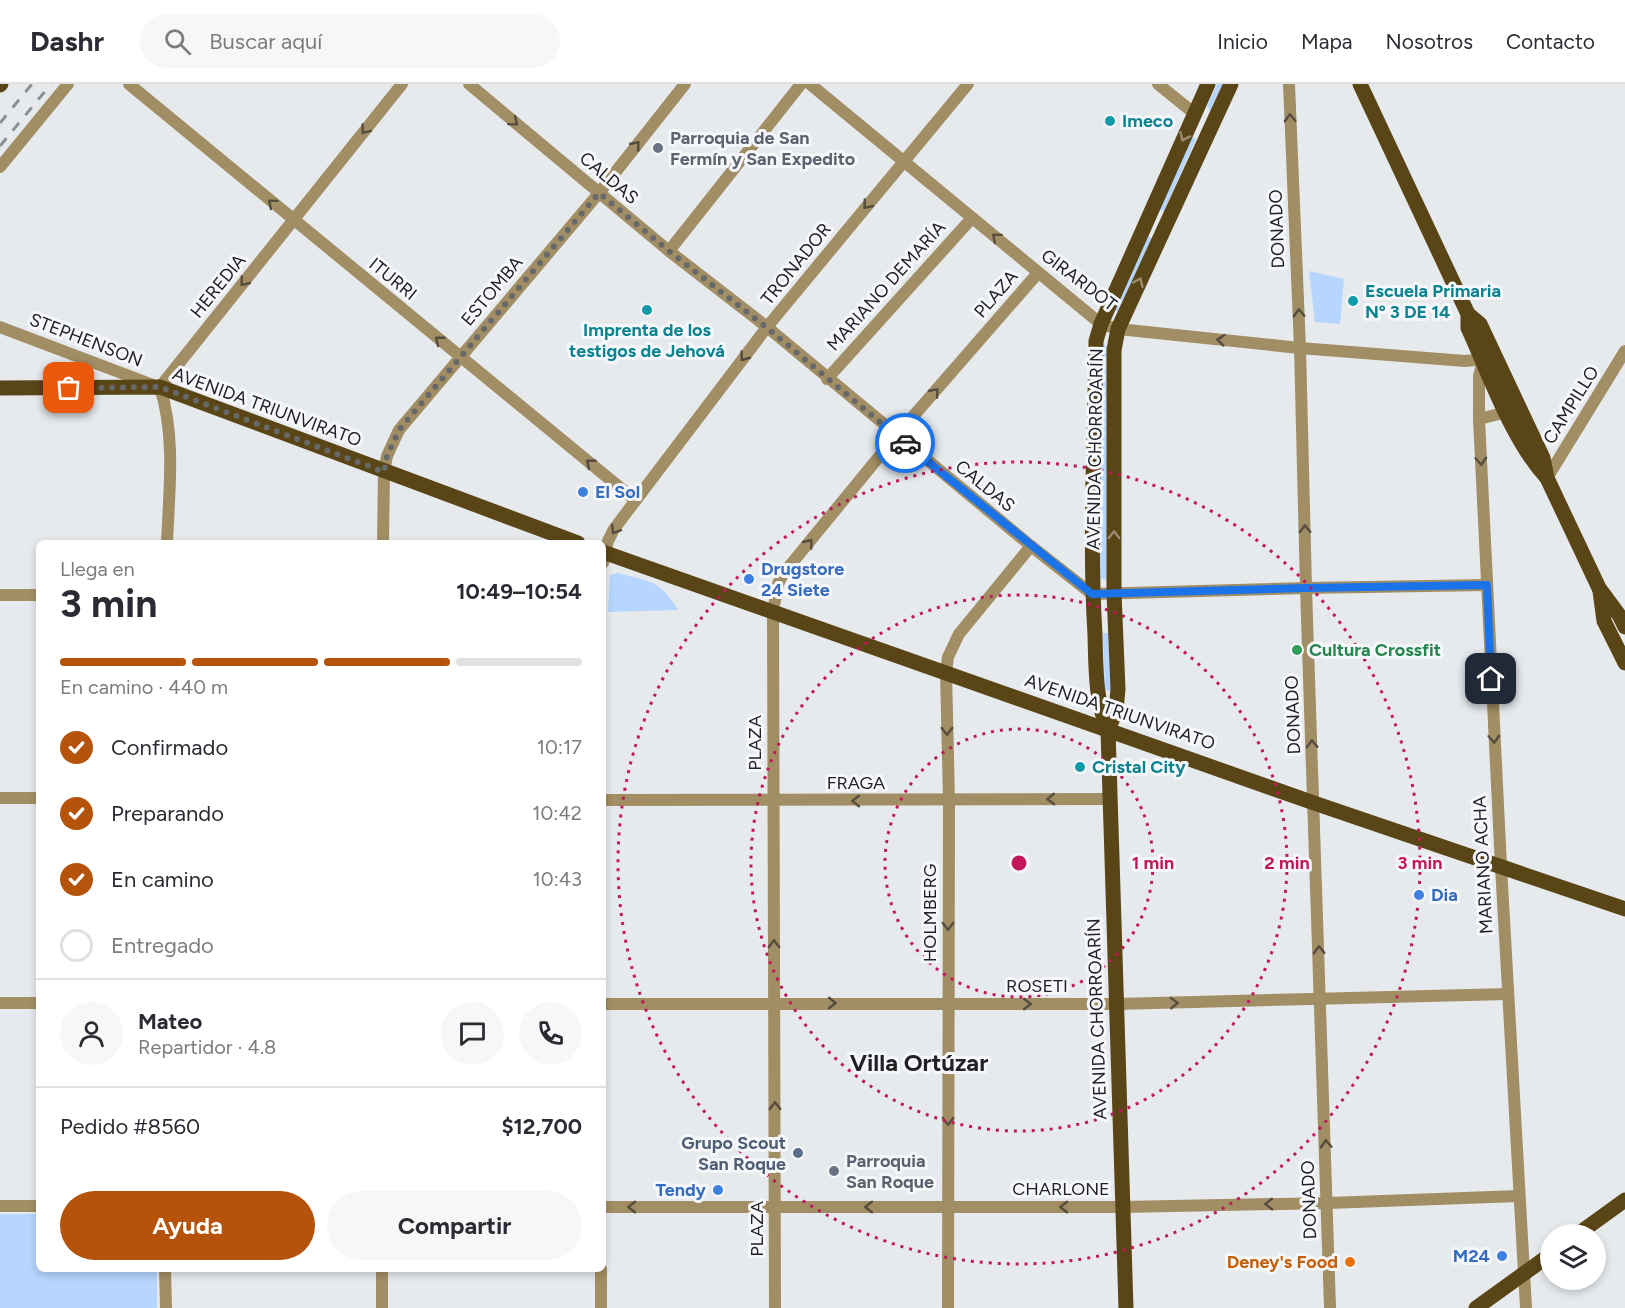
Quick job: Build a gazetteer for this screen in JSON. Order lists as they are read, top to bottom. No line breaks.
{"streets":{"main road":["AVENIDA TRIUNVIRATO","AVENIDA CHORROARÍN"],"street":["CALDAS","DONADO","TRONADOR","ITURRI","GIRARDOT","HEREDIA","MARIANO DEMARÍA","ESTOMBA","PLAZA","STEPHENSON","CAMPILLO","FRAGA","MARIANO ACHA","HOLMBERG","ROSETI","CHARLONE"]},"crossings":[["CALDAS","TRONADOR"],["CALDAS","MARIANO DEMARÍA"],["CALDAS","ESTOMBA"],["CALDAS","PLAZA"],["CALDAS","AVENIDA CHORROARÍN"],["CALDAS","HOLMBERG"],["DONADO","GIRARDOT"],["DONADO","AVENIDA TRIUNVIRATO"],["DONADO","ROSETI"],["DONADO","CHARLONE"],["TRONADOR","ITURRI"],["TRONADOR","GIRARDOT"],["ITURRI","HEREDIA"],["ITURRI","ESTOMBA"],["GIRARDOT","MARIANO DEMARÍA"],["GIRARDOT","PLAZA"],["GIRARDOT","AVENIDA CHORROARÍN"],["GIRARDOT","MARIANO ACHA"],["HEREDIA","STEPHENSON"],["HEREDIA","AVENIDA TRIUNVIRATO"],["ESTOMBA","AVENIDA TRIUNVIRATO"],["PLAZA","AVENIDA TRIUNVIRATO"],["PLAZA","FRAGA"],["PLAZA","ROSETI"],["PLAZA","CHARLONE"],["STEPHENSON","AVENIDA TRIUNVIRATO"],["AVENIDA TRIUNVIRATO","AVENIDA CHORROARÍN"],["AVENIDA TRIUNVIRATO","MARIANO ACHA"],["AVENIDA TRIUNVIRATO","HOLMBERG"],["AVENIDA CHORROARÍN","FRAGA"],["AVENIDA CHORROARÍN","ROSETI"],["AVENIDA CHORROARÍN","CHARLONE"],["FRAGA","HOLMBERG"],["MARIANO ACHA","ROSETI"],["MARIANO ACHA","CHARLONE"],["HOLMBERG","ROSETI"],["HOLMBERG","CHARLONE"]],"one_way":["DONADO","TRONADOR","ITURRI","HEREDIA","PLAZA","FRAGA","MARIANO ACHA","HOLMBERG","ROSETI","CHARLONE"],"districts":["Villa Ortúzar"],"places":["Imeco","Parroquia de San Fermín y San Expedito","Escuela Primaria Nº 3 DE 14","Imprenta de los testigos de Jehová","El Sol","Drugstore 24 Siete","Cultura Crossfit","Cristal City","Dia","Grupo Scout San Roque","Parroquia San Roque","Tendy","M24","Deney's Food"],"page":{"header":"Dashr","search":"Buscar aquí","nav":["Inicio","Mapa","Nosotros","Contacto"],"heading":["3 min","Llega en","10:49–10:54"],"panel":["Mateo","Repartidor · 4.8","Pedido #8560","$12,700"],"bar":"En camino · 440 m","list":[["Confirmado","10:17"],["Preparando","10:42"],["En camino","10:43"],"Entregado"],"buttons":["Ayuda","Compartir"]},"rings":["1 min","2 min","3 min"]}
